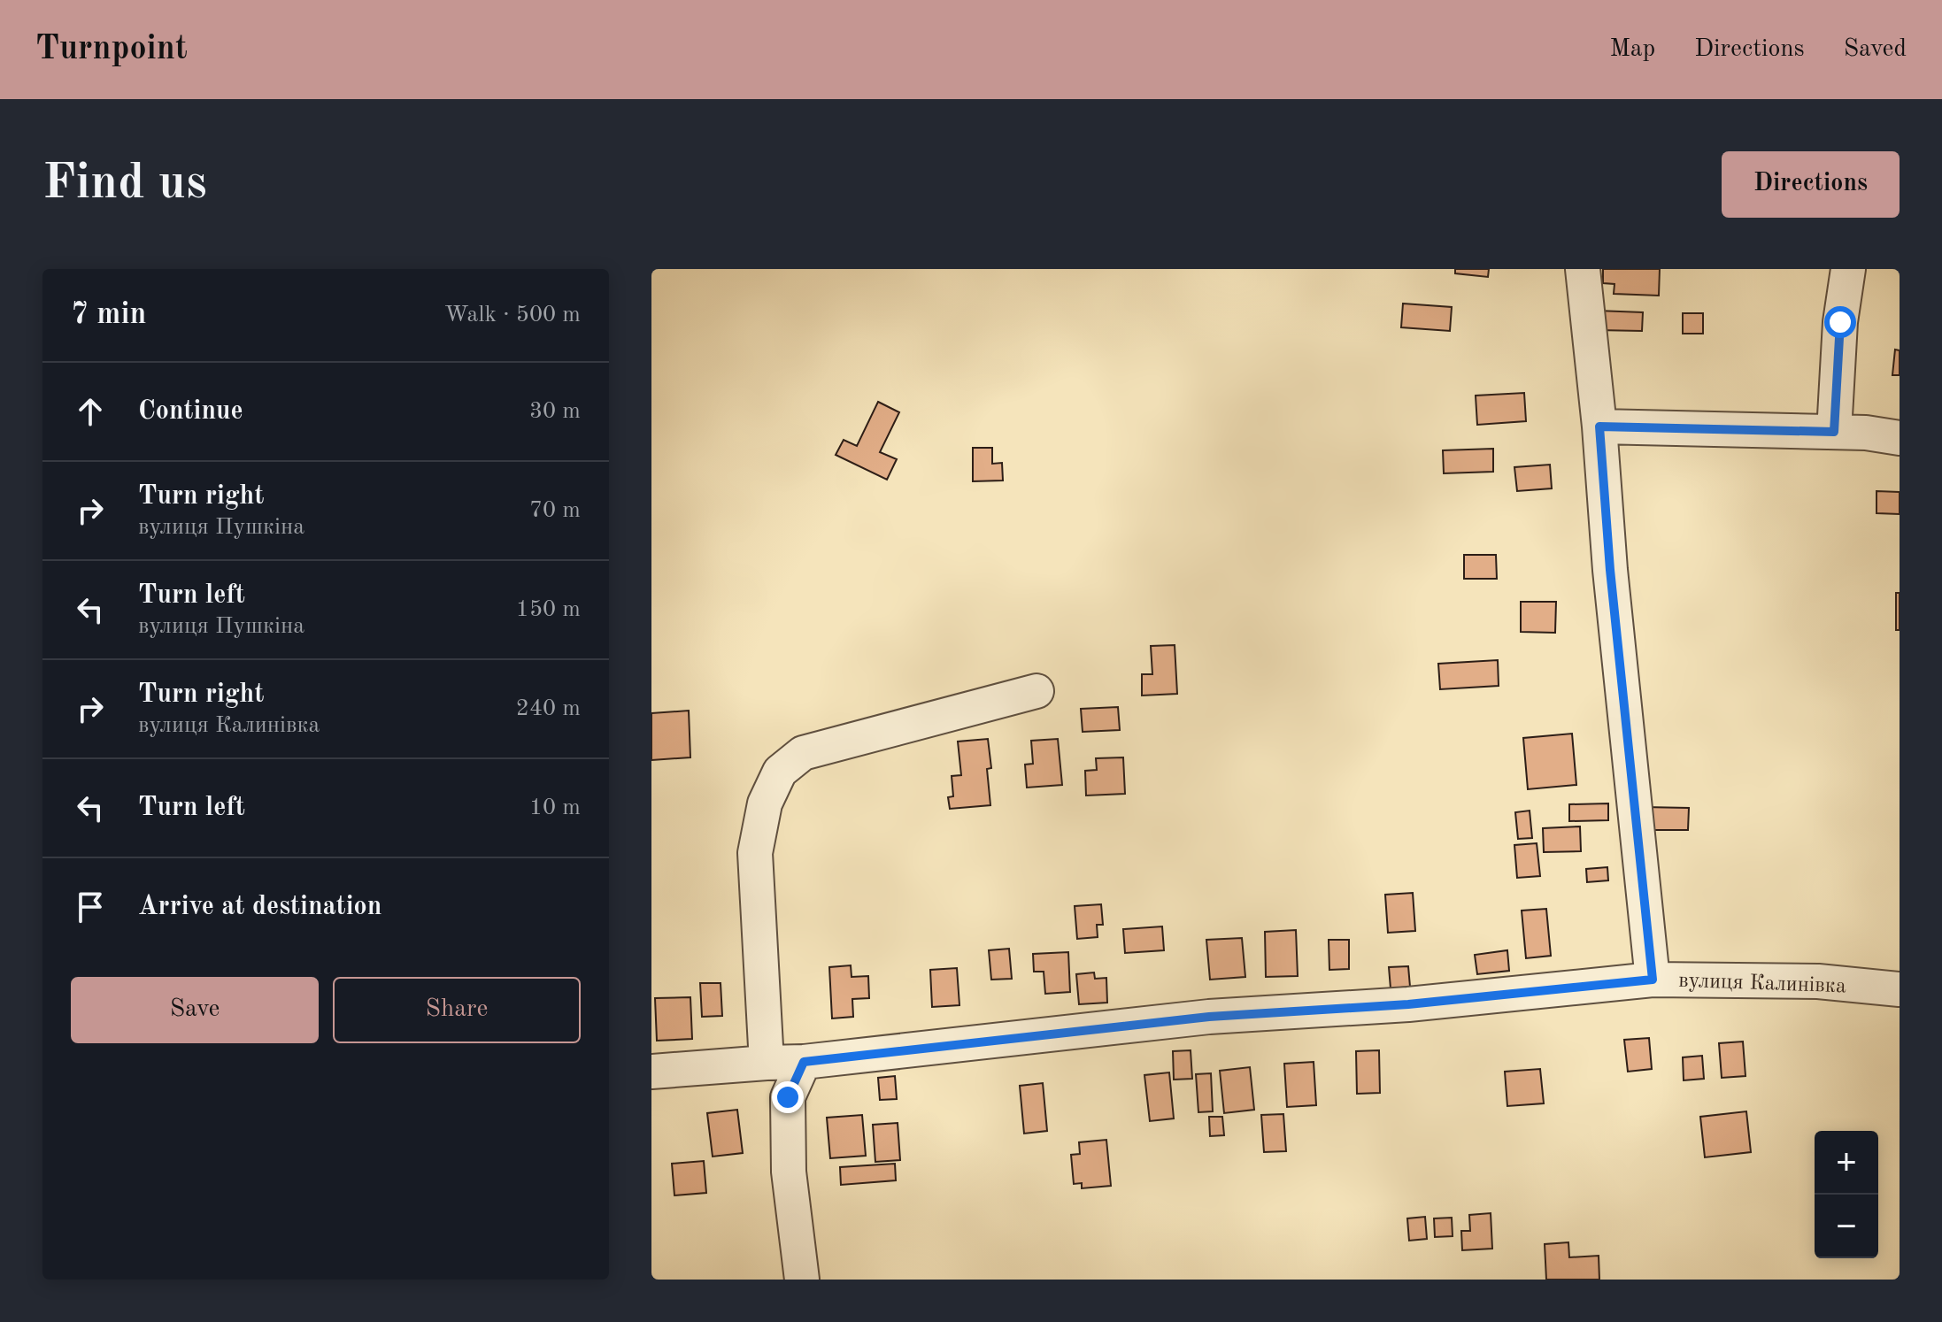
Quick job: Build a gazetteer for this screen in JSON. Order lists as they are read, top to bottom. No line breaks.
{"streets":{"street":["вулиця Калинівка"]},"page":{"header":"Turnpoint","nav":["Map","Directions","Saved"],"buttons":["Directions",["Save","Share"]],"title":"Find us","heading":["7 min","Walk · 500 m"],"list":[["Continue","30 m"],["Turn right","вулиця Пушкіна","70 m"],["Turn left","вулиця Пушкіна","150 m"],["Turn right","вулиця Калинівка","240 m"],["Turn left","10 m"],"Arrive at destination"],"map_buttons":["+","−"]}}
